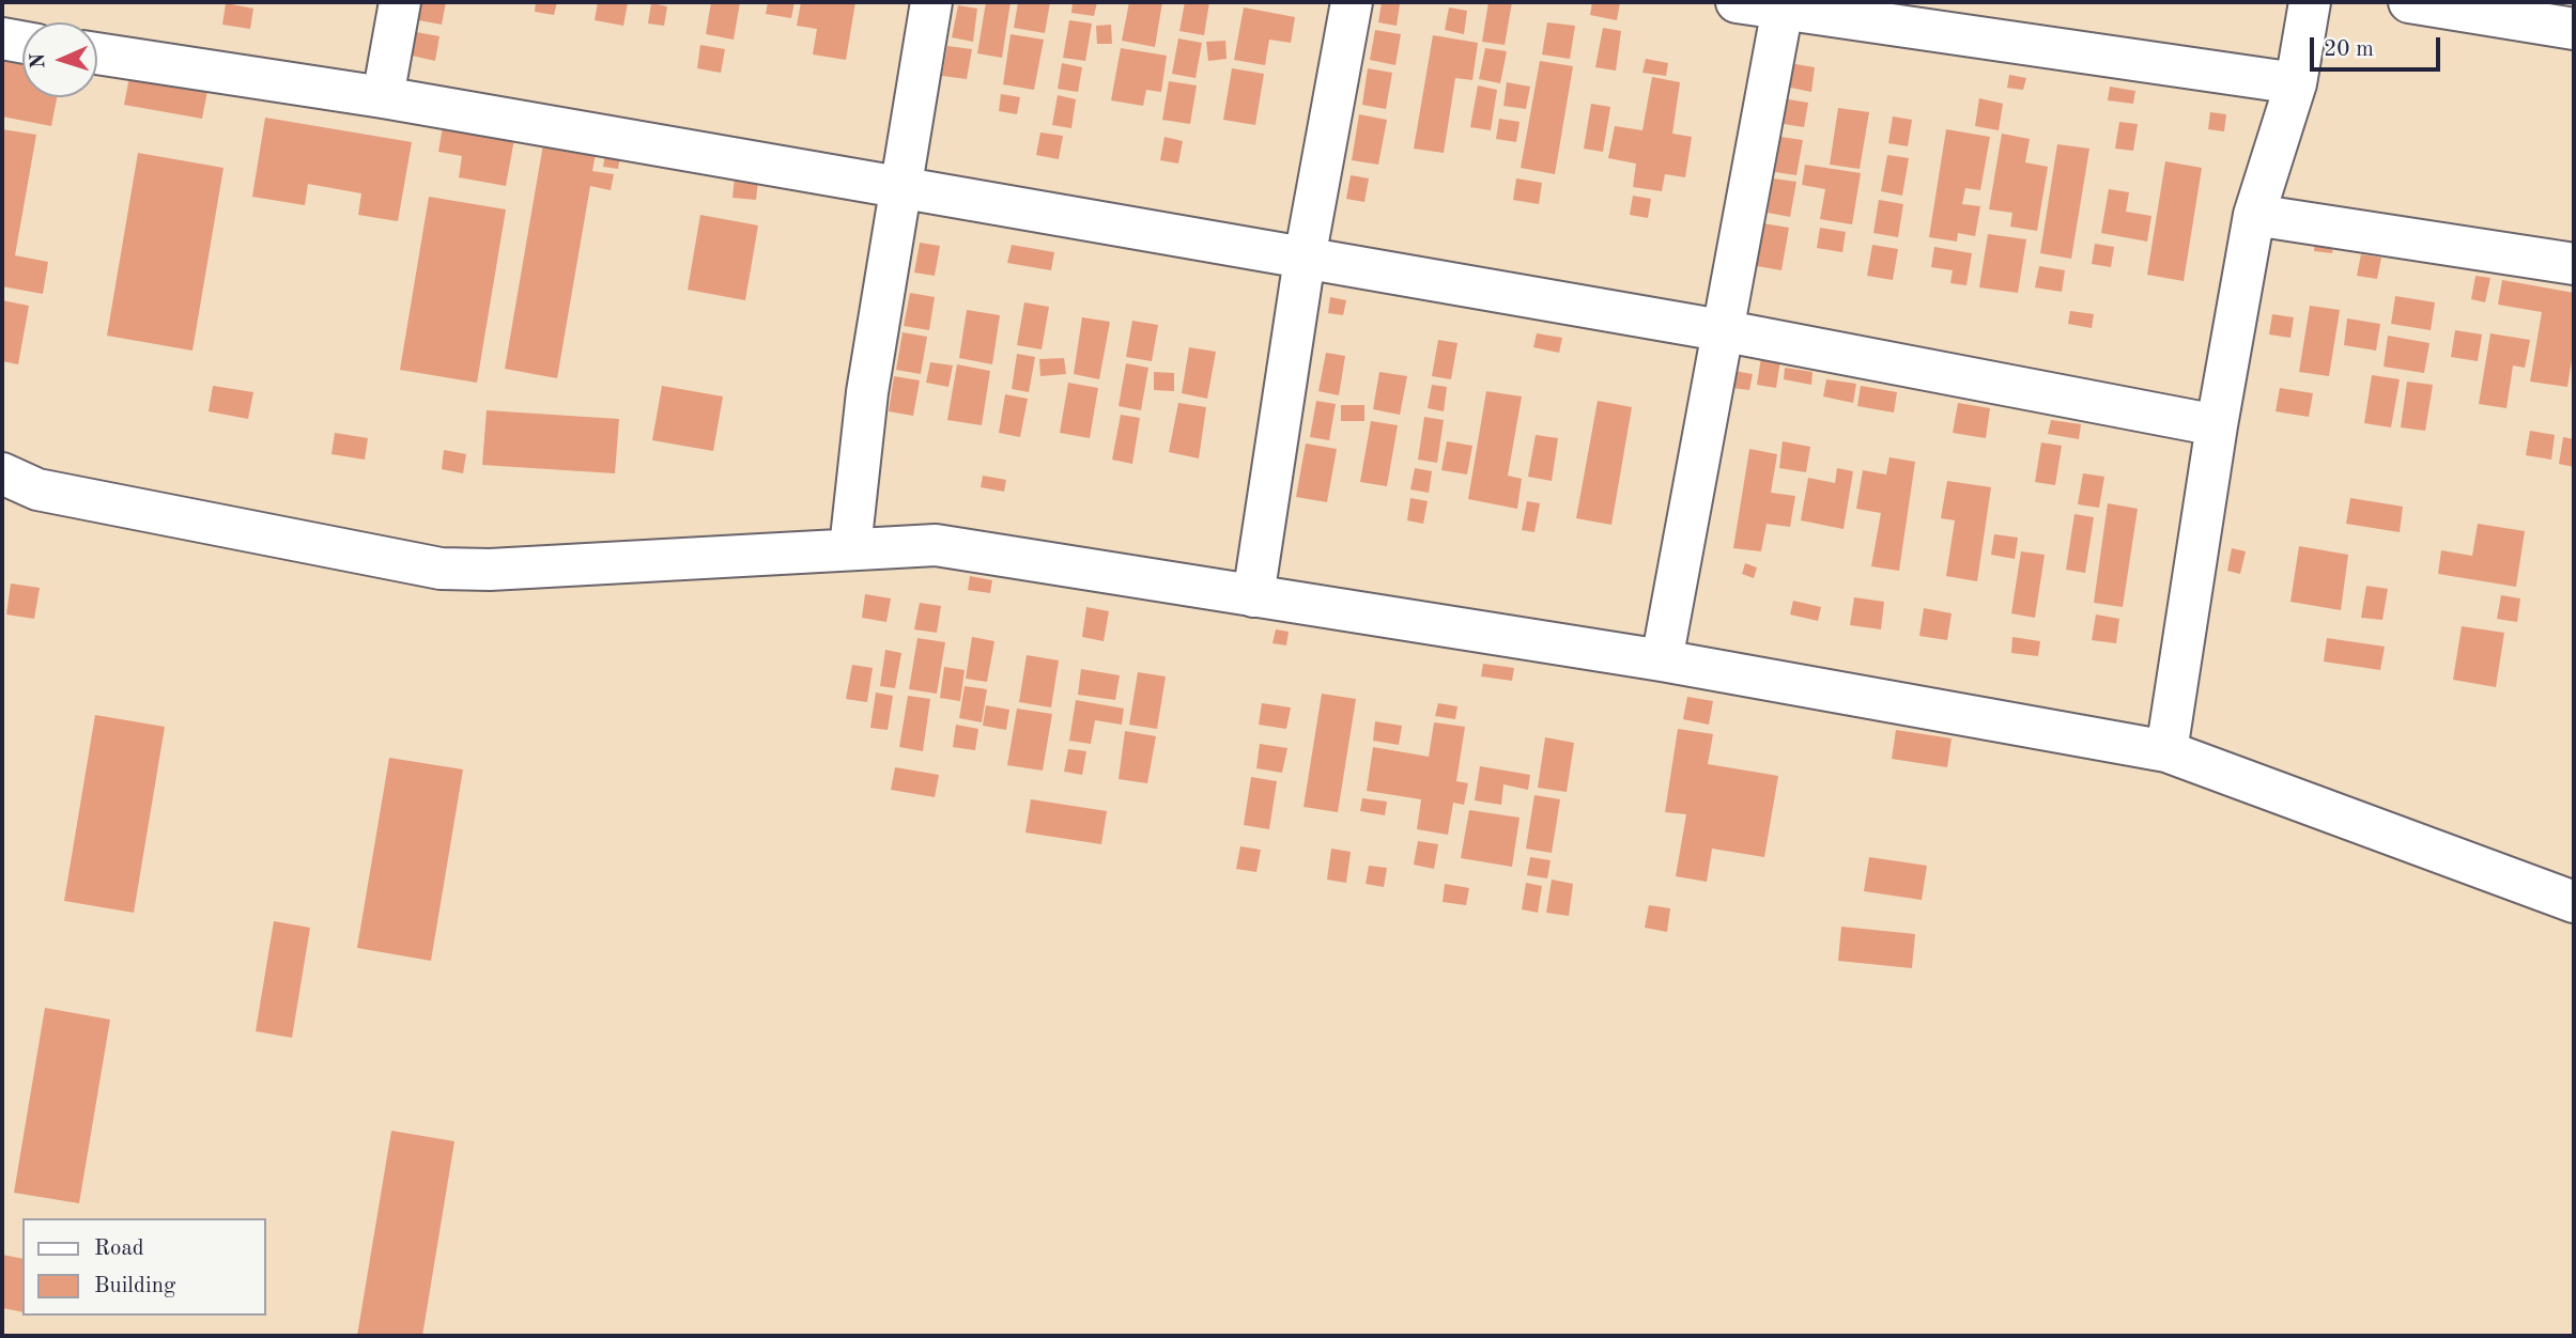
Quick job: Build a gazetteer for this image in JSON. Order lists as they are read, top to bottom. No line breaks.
{"legend":["Road","Building"],"scale_bar":"20 m","north":"left"}
